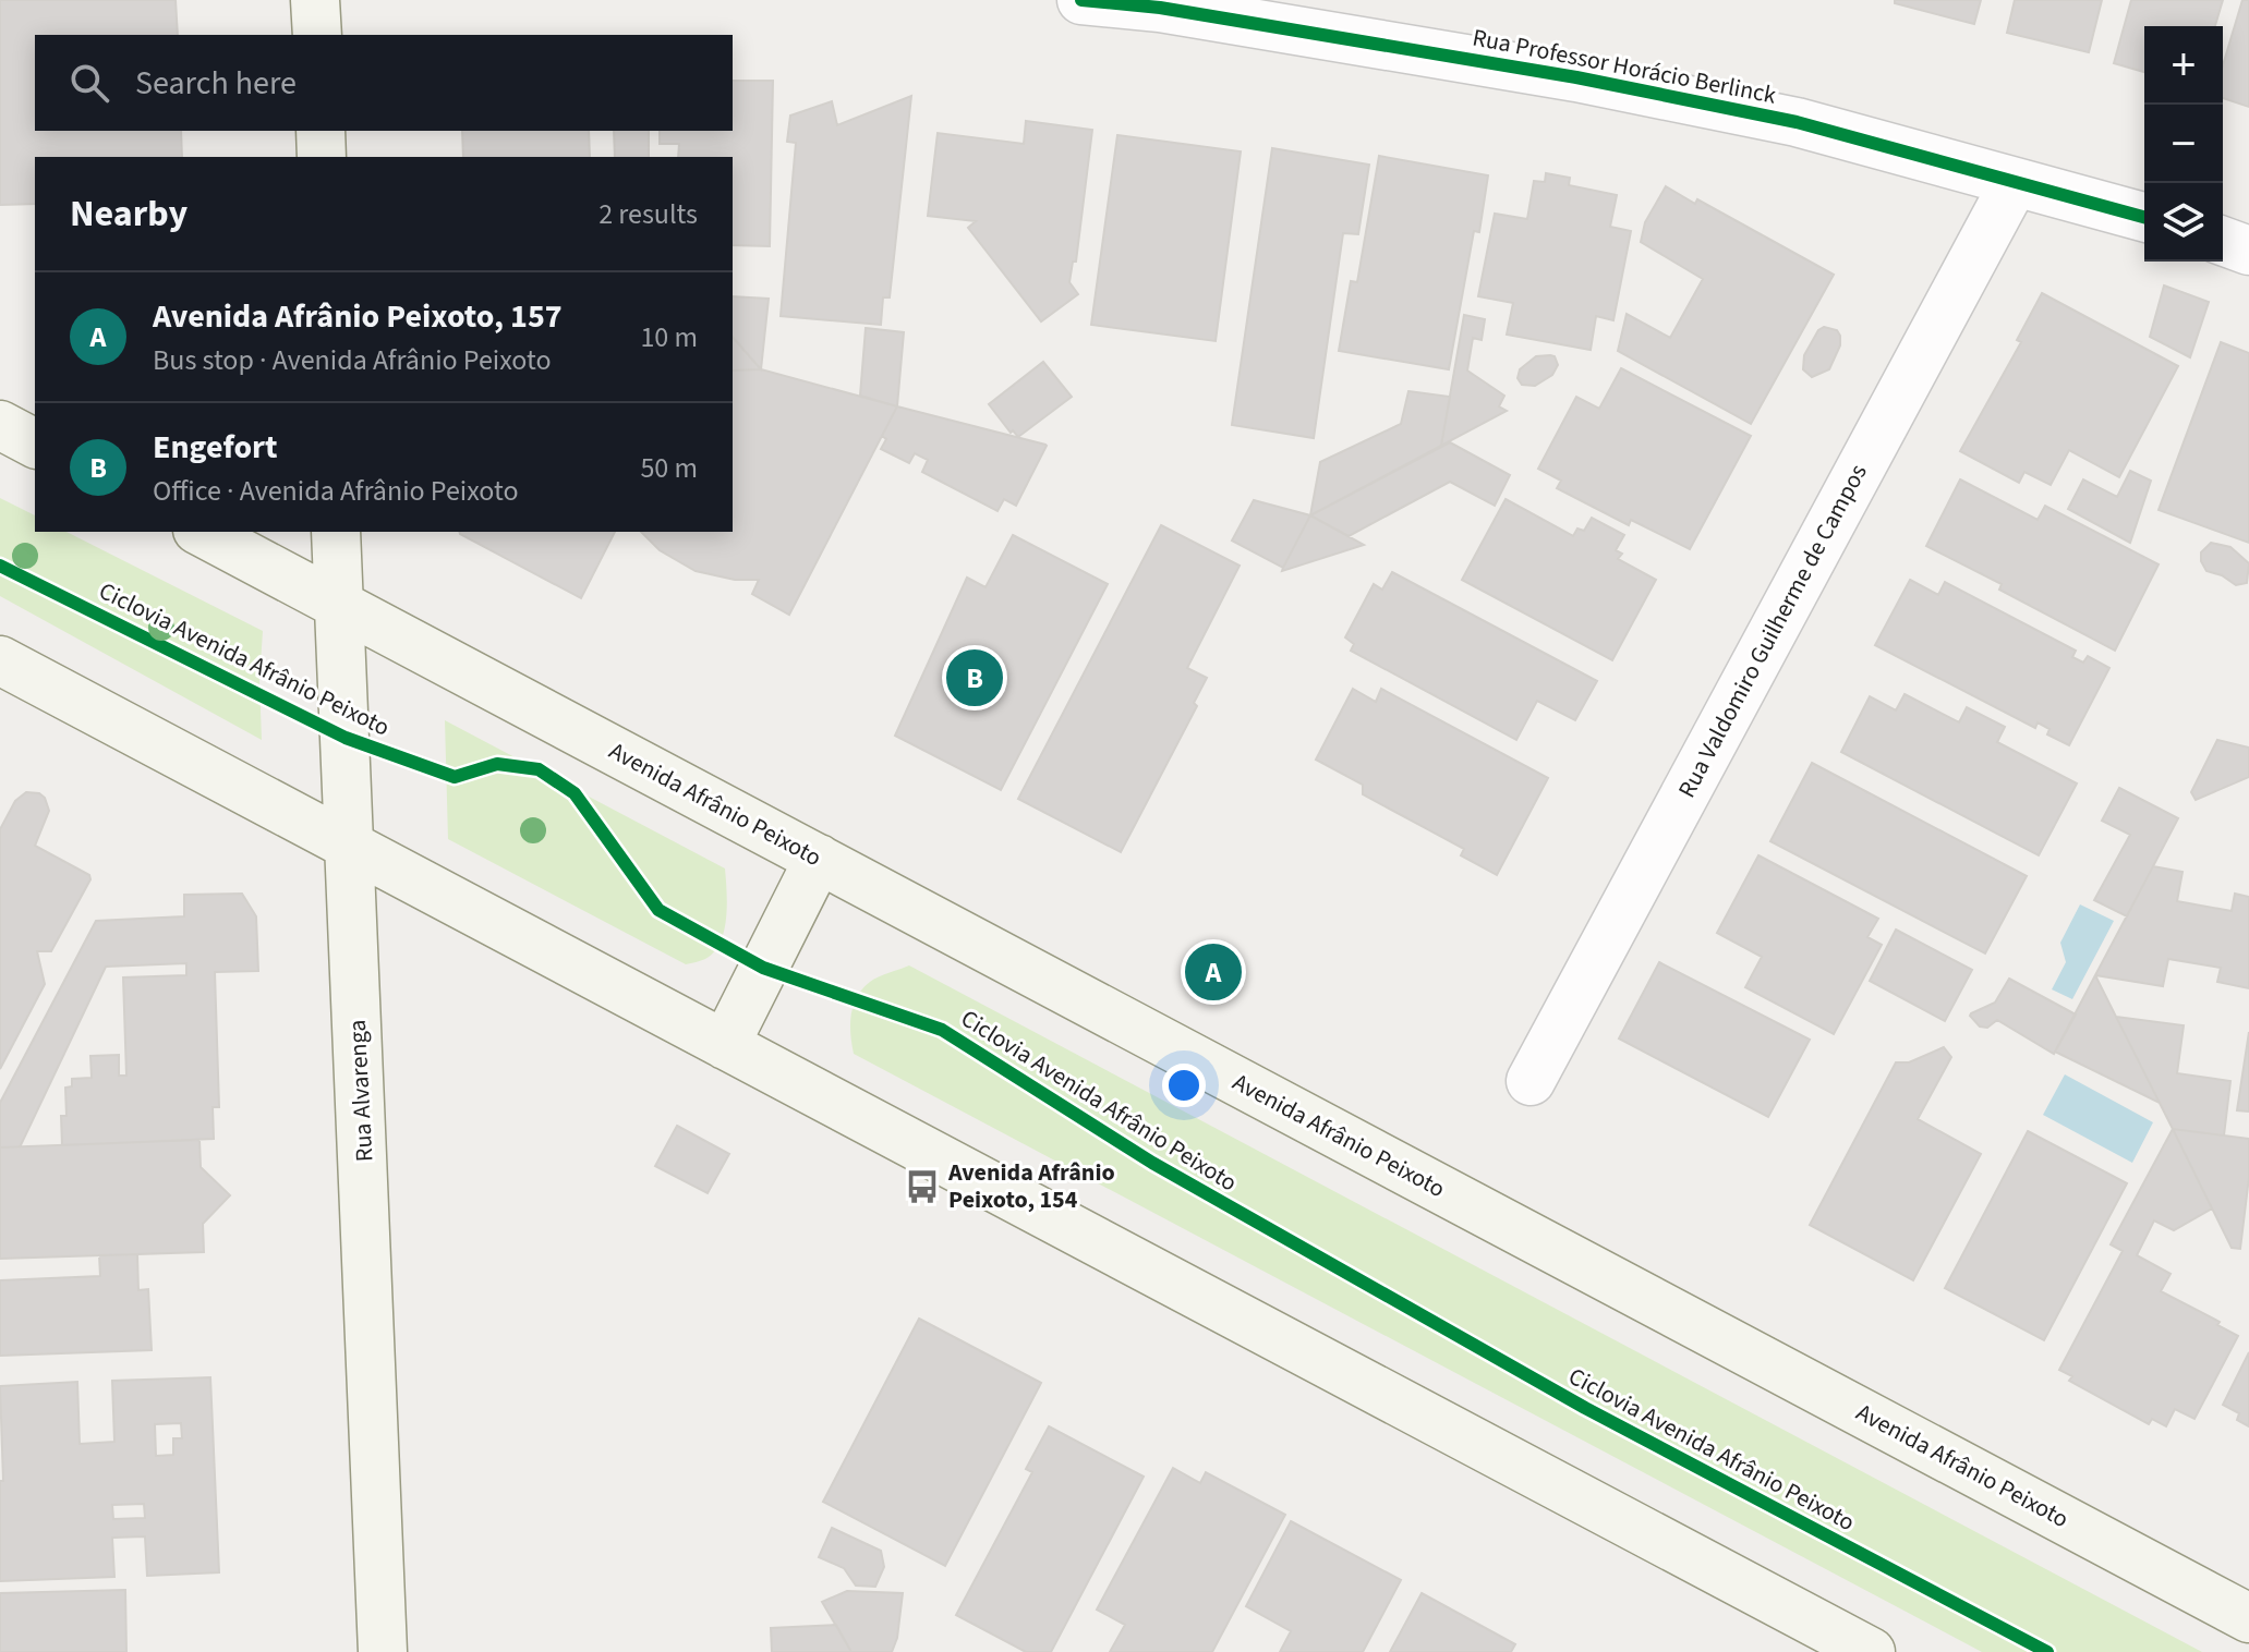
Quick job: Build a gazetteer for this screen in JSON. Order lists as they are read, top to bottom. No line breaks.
{"streets":{"main road":["Avenida Afrânio Peixoto","Rua Alvarenga"],"street":["Rua Professor Horácio Berlinck","Rua Valdomiro Guilherme de Campos"],"cycle path":["Ciclovia Avenida Afrânio Peixoto"]},"crossings":[["Rua Professor Horácio Berlinck","Rua Valdomiro Guilherme de Campos"],["Avenida Afrânio Peixoto","Rua Alvarenga"]],"places":{"bus stop":["Avenida Afrânio Peixoto, 154"]},"page":{"map_buttons":["+","−"],"search":"Search here","heading":["Nearby","2 results"],"list":[{"mark":"A","name":"Avenida Afrânio Peixoto, 157","note":"Bus stop · Avenida Afrânio Peixoto","value":"10 m"},{"mark":"B","name":"Engefort","note":"Office · Avenida Afrânio Peixoto","value":"50 m"}],"pins":["B","A"]}}
